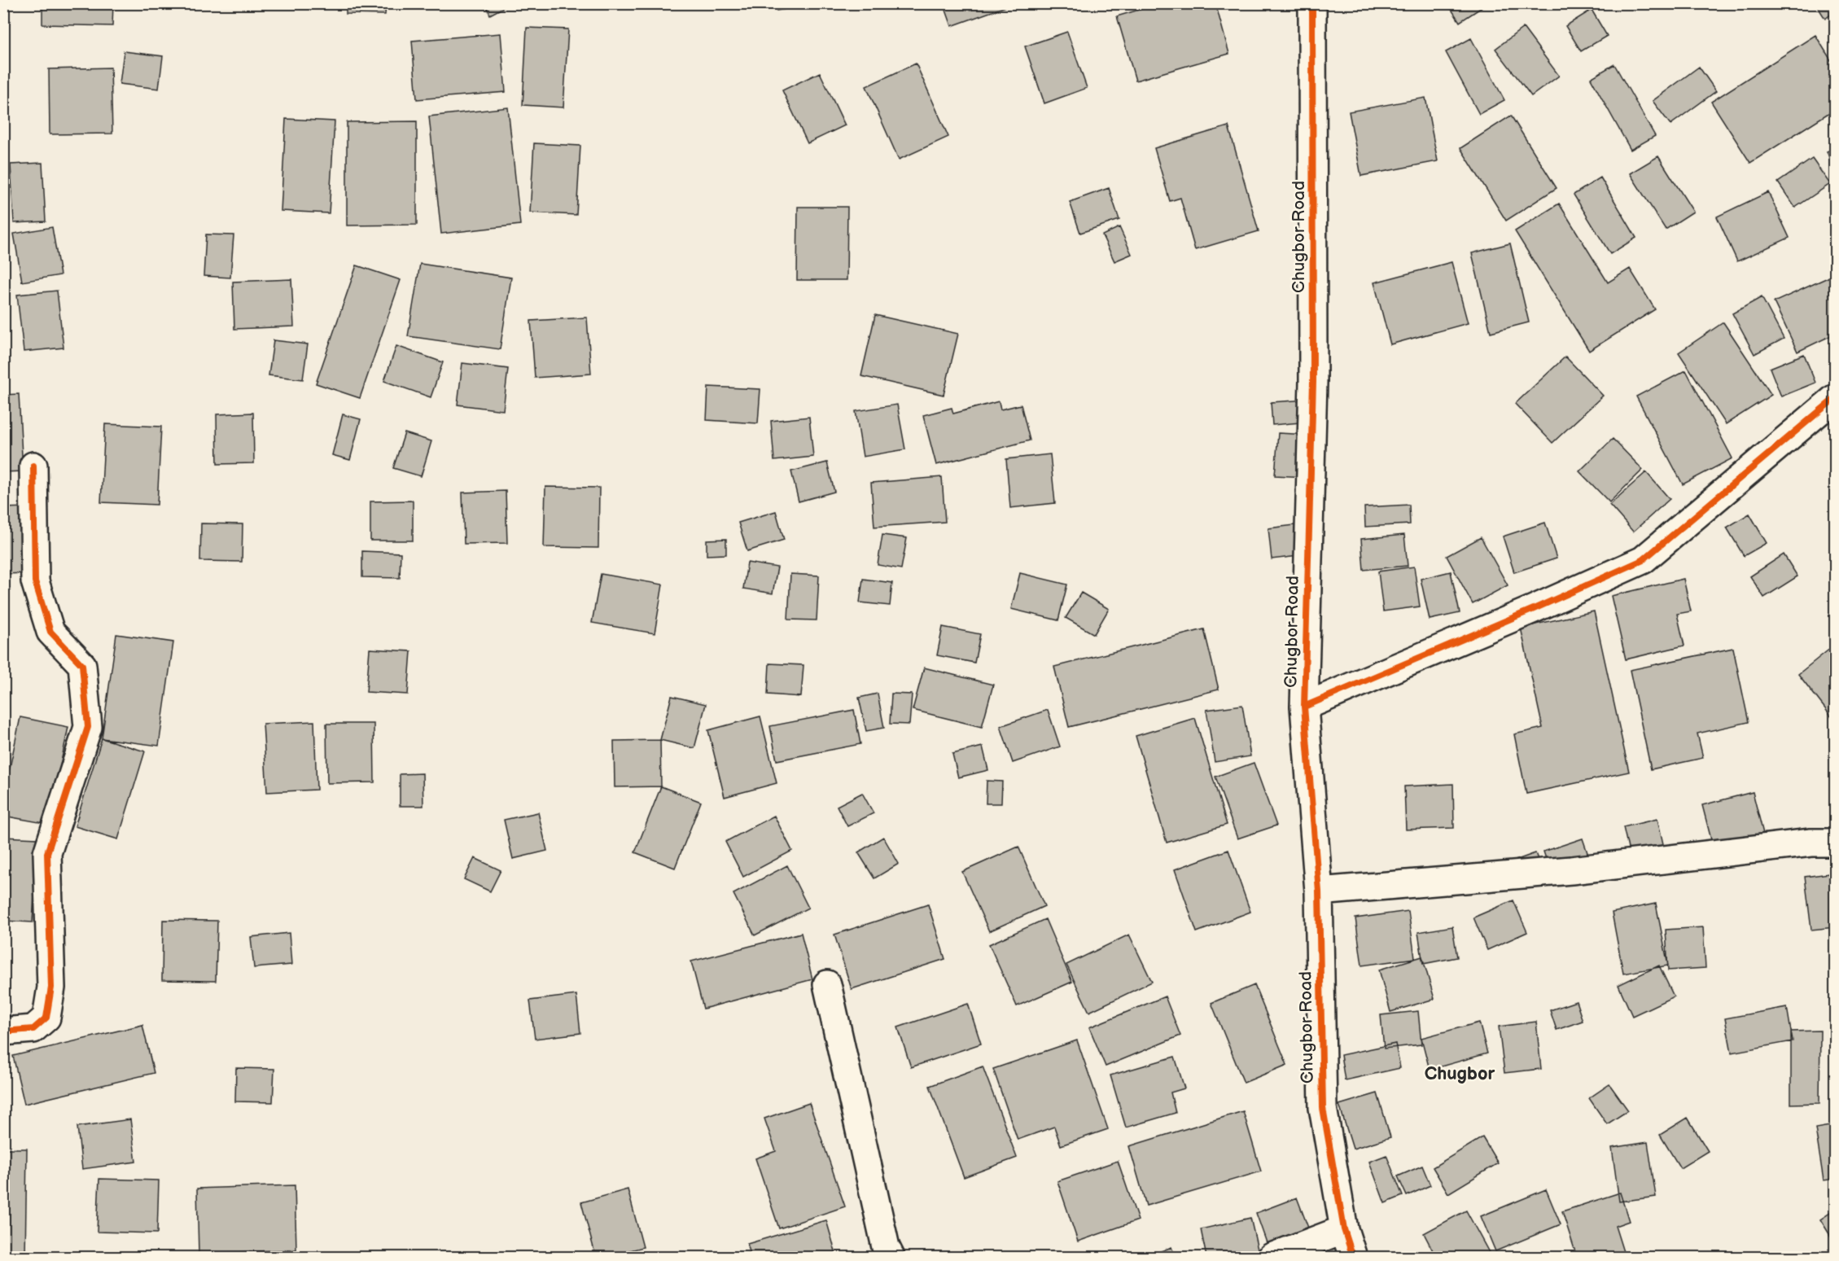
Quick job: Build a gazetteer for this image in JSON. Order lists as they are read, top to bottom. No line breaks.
{"streets":{"street":["Chugbor Road"]},"districts":["Chugbor"]}
